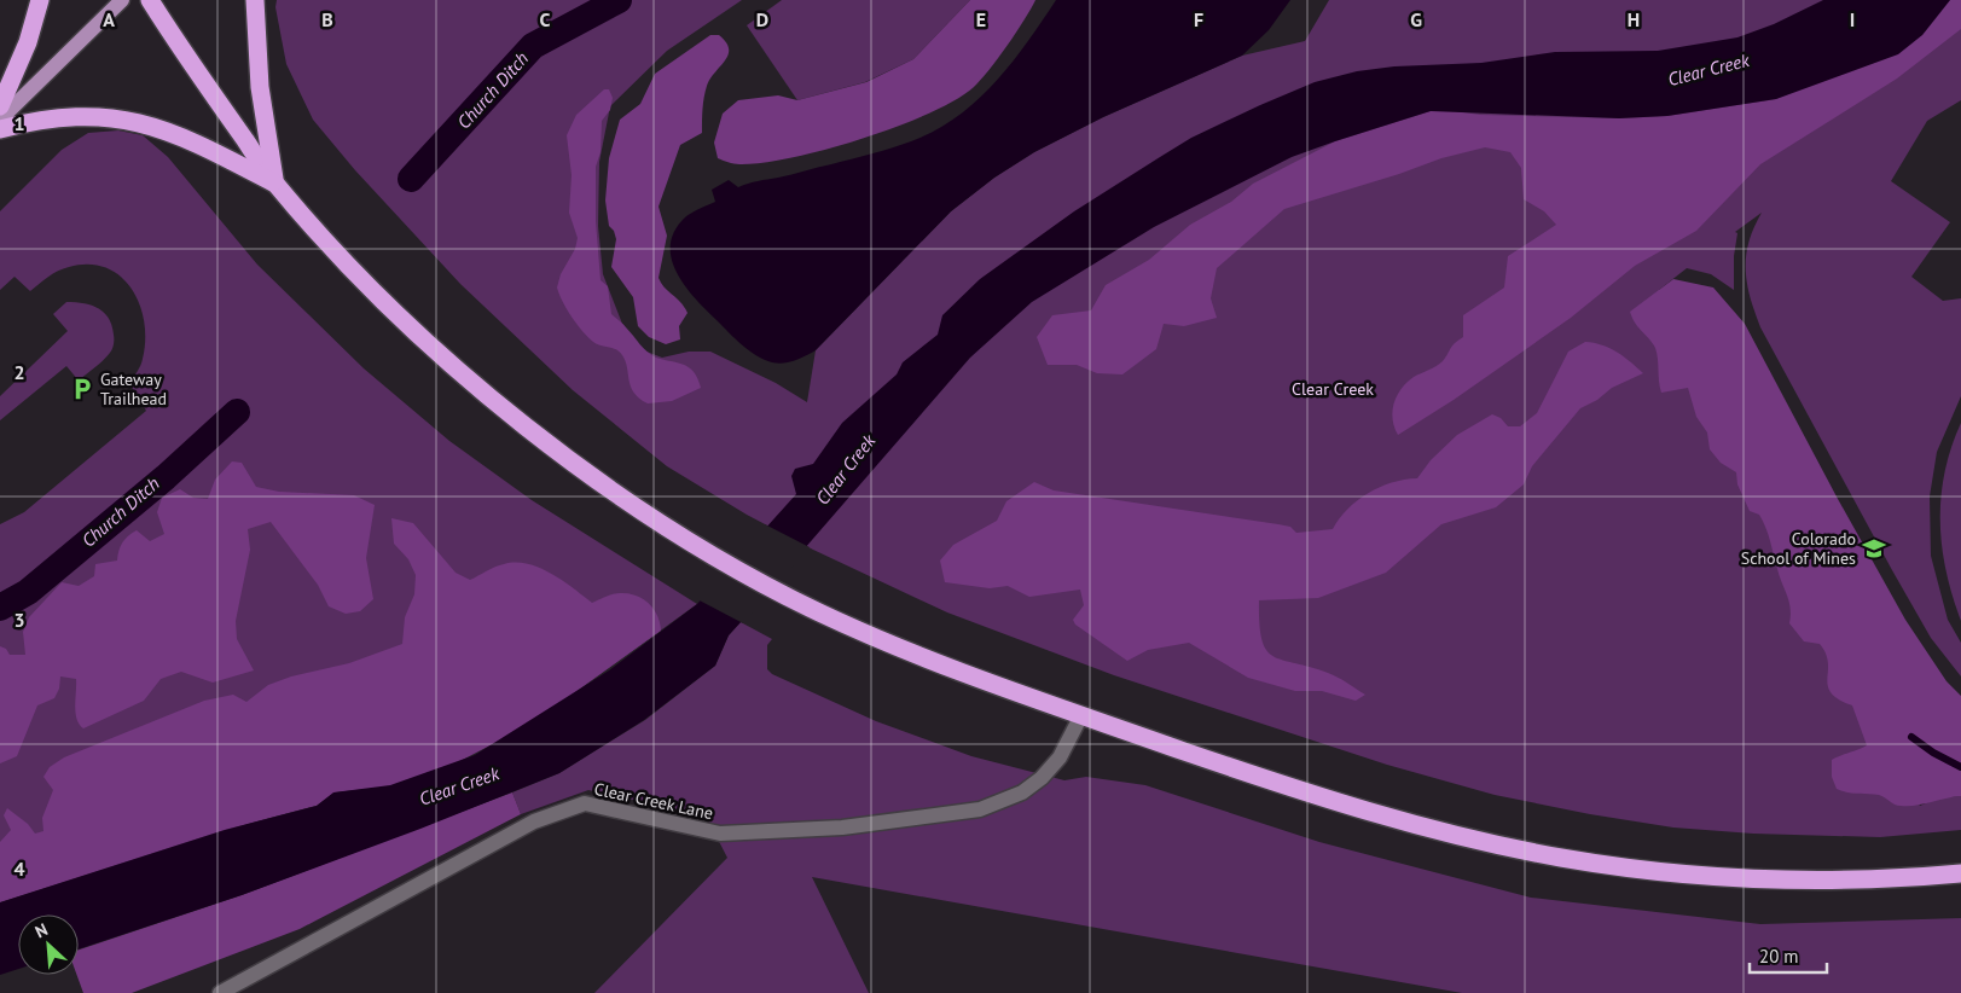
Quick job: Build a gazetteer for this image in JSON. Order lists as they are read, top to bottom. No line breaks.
{"streets":{"street":["Clear Creek Lane"]},"water":["Clear Creek","Church Ditch"],"parks":["Clear Creek"],"places":{"parking":["Gateway Trailhead"],"school or university":["Colorado School of Mines"]},"scale_bar":"20 m","north":"top left","grid":{"columns":["A","B","C","D","E","F","G","H","I"],"rows":["1","2","3","4"]}}
